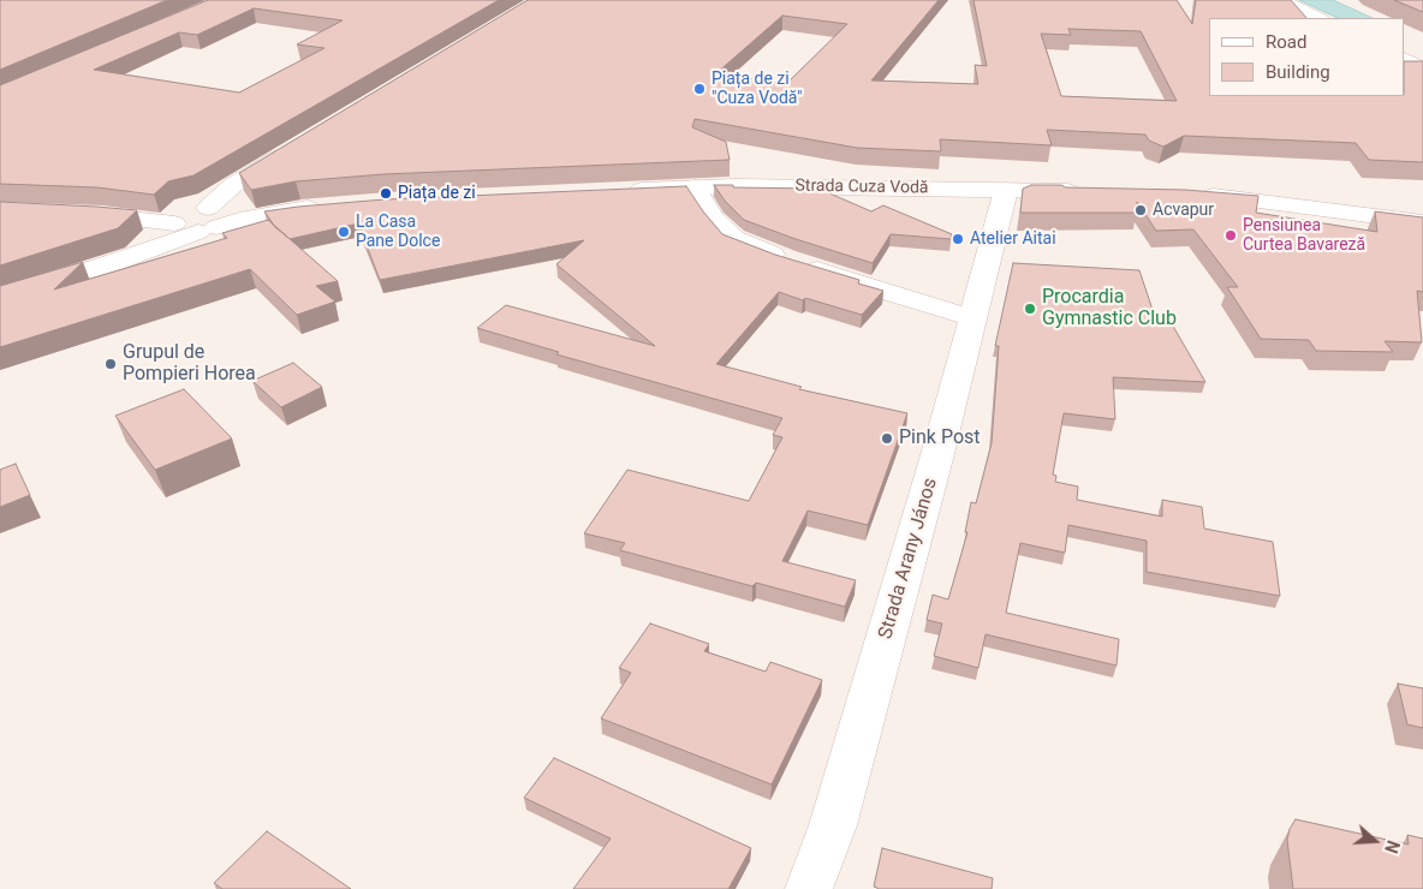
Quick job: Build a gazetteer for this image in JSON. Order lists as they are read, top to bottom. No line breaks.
{"streets":{"street":["Strada Cuza Vodă","Strada Arany János"]},"crossings":[["Strada Cuza Vodă","Strada Arany János"]],"places":["Piața de zi \"Cuza Vodă\"","Piața de zi","Acvapur","La Casa Pane Dolce","Pensiunea Curtea Bavareză","Atelier Aitai","Procardia Gymnastic Club","Grupul de Pompieri Horea","Pink Post"],"legend":["Road","Building"],"north":"right"}
